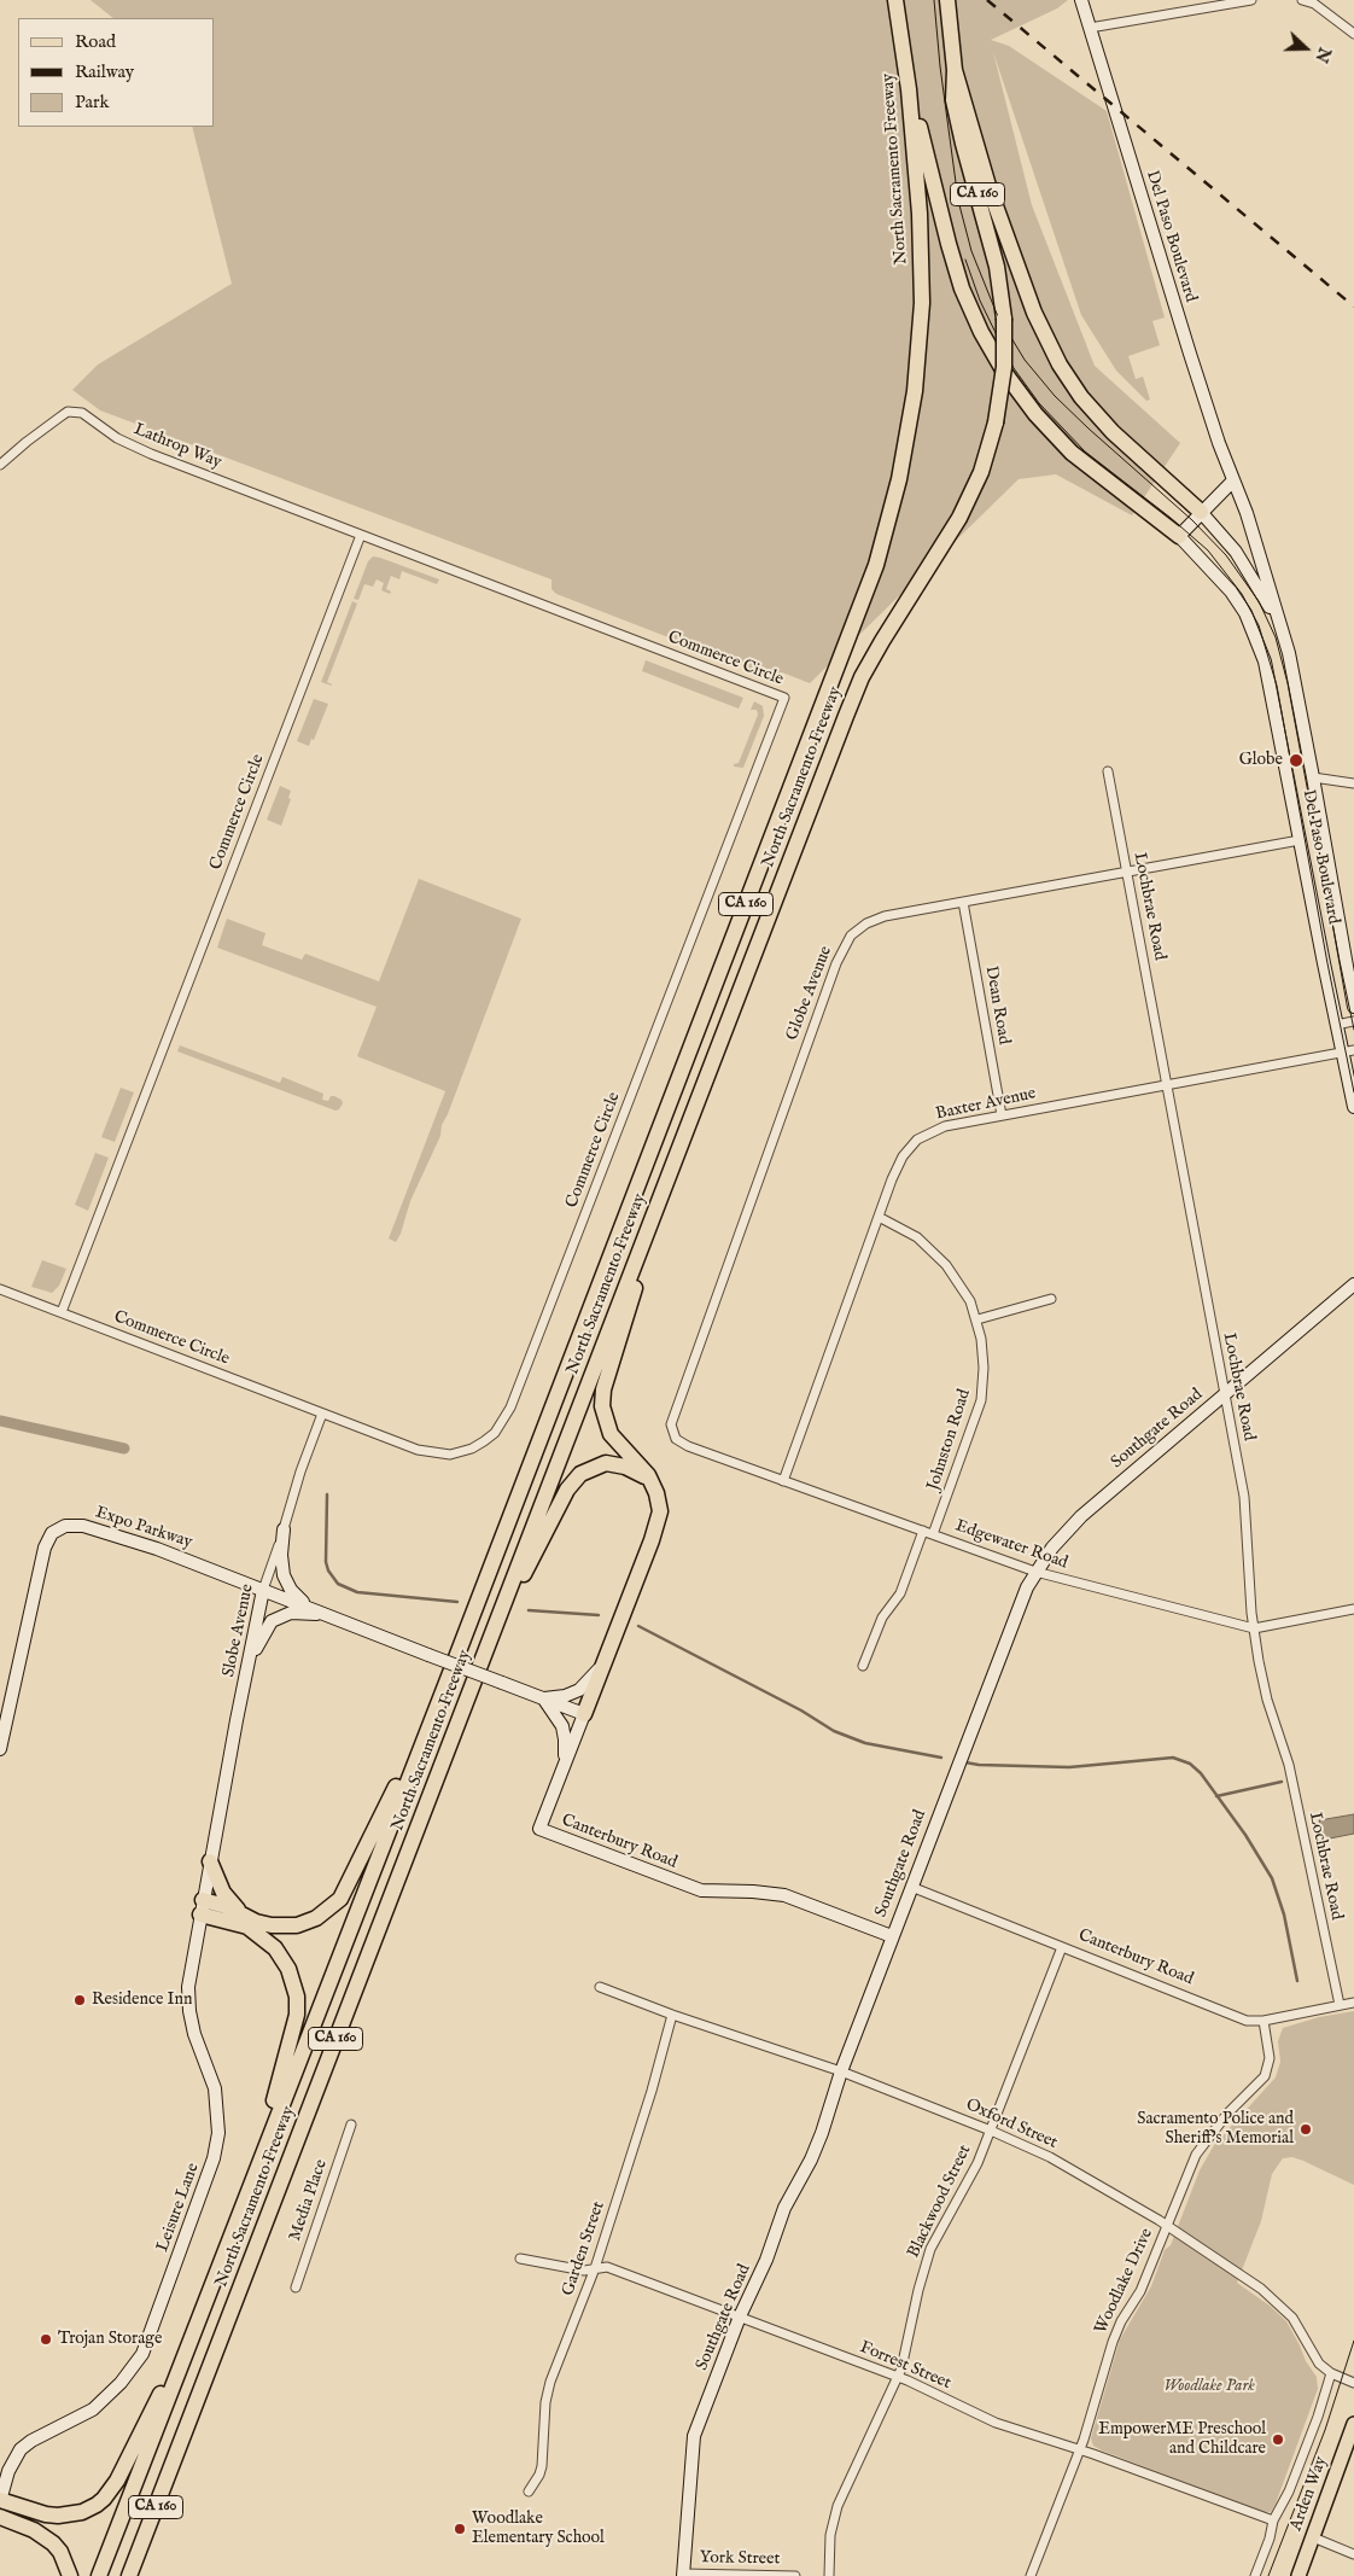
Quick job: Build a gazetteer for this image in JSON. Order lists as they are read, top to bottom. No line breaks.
{"streets":{"highway":["North Sacramento Freeway","CA 160"],"main road":["Arden Way"],"street":["Del Paso Boulevard","Lathrop Way","Commerce Circle","Lochbrae Road","Globe Avenue","Dean Road","Baxter Avenue","Southgate Road","Johnston Road","Expo Parkway","Edgewater Road","Slobe Avenue","Canterbury Road","Oxford Street","Media Place","Blackwood Street","Leisure Lane","Garden Street","Woodlake Drive","Forrest Street","York Street"]},"crossings":[["Del Paso Boulevard","Globe Avenue"],["Del Paso Boulevard","Baxter Avenue"],["Lathrop Way","Commerce Circle"],["Commerce Circle","Slobe Avenue"],["Lochbrae Road","Globe Avenue"],["Lochbrae Road","Baxter Avenue"],["Lochbrae Road","Southgate Road"],["Lochbrae Road","Edgewater Road"],["Lochbrae Road","Canterbury Road"],["Globe Avenue","Dean Road"],["Globe Avenue","Edgewater Road"],["Dean Road","Baxter Avenue"],["Baxter Avenue","Johnston Road"],["Baxter Avenue","Edgewater Road"],["Southgate Road","Edgewater Road"],["Southgate Road","Canterbury Road"],["Southgate Road","Oxford Street"],["Southgate Road","Forrest Street"],["Southgate Road","York Street"],["Johnston Road","Edgewater Road"],["Expo Parkway","Slobe Avenue"],["Slobe Avenue","Leisure Lane"],["Canterbury Road","Blackwood Street"],["Canterbury Road","Woodlake Drive"],["Oxford Street","Blackwood Street"],["Oxford Street","Garden Street"],["Oxford Street","Woodlake Drive"],["Blackwood Street","Forrest Street"],["Garden Street","Forrest Street"],["Woodlake Drive","Forrest Street"]],"parks":["Woodlake Park"],"places":["Globe","Residence Inn","Sacramento Police and Sheriff's Memorial","Trojan Storage","EmpowerME Preschool and Childcare","Woodlake Elementary School"],"legend":["Road","Railway","Park"],"north":"right"}
